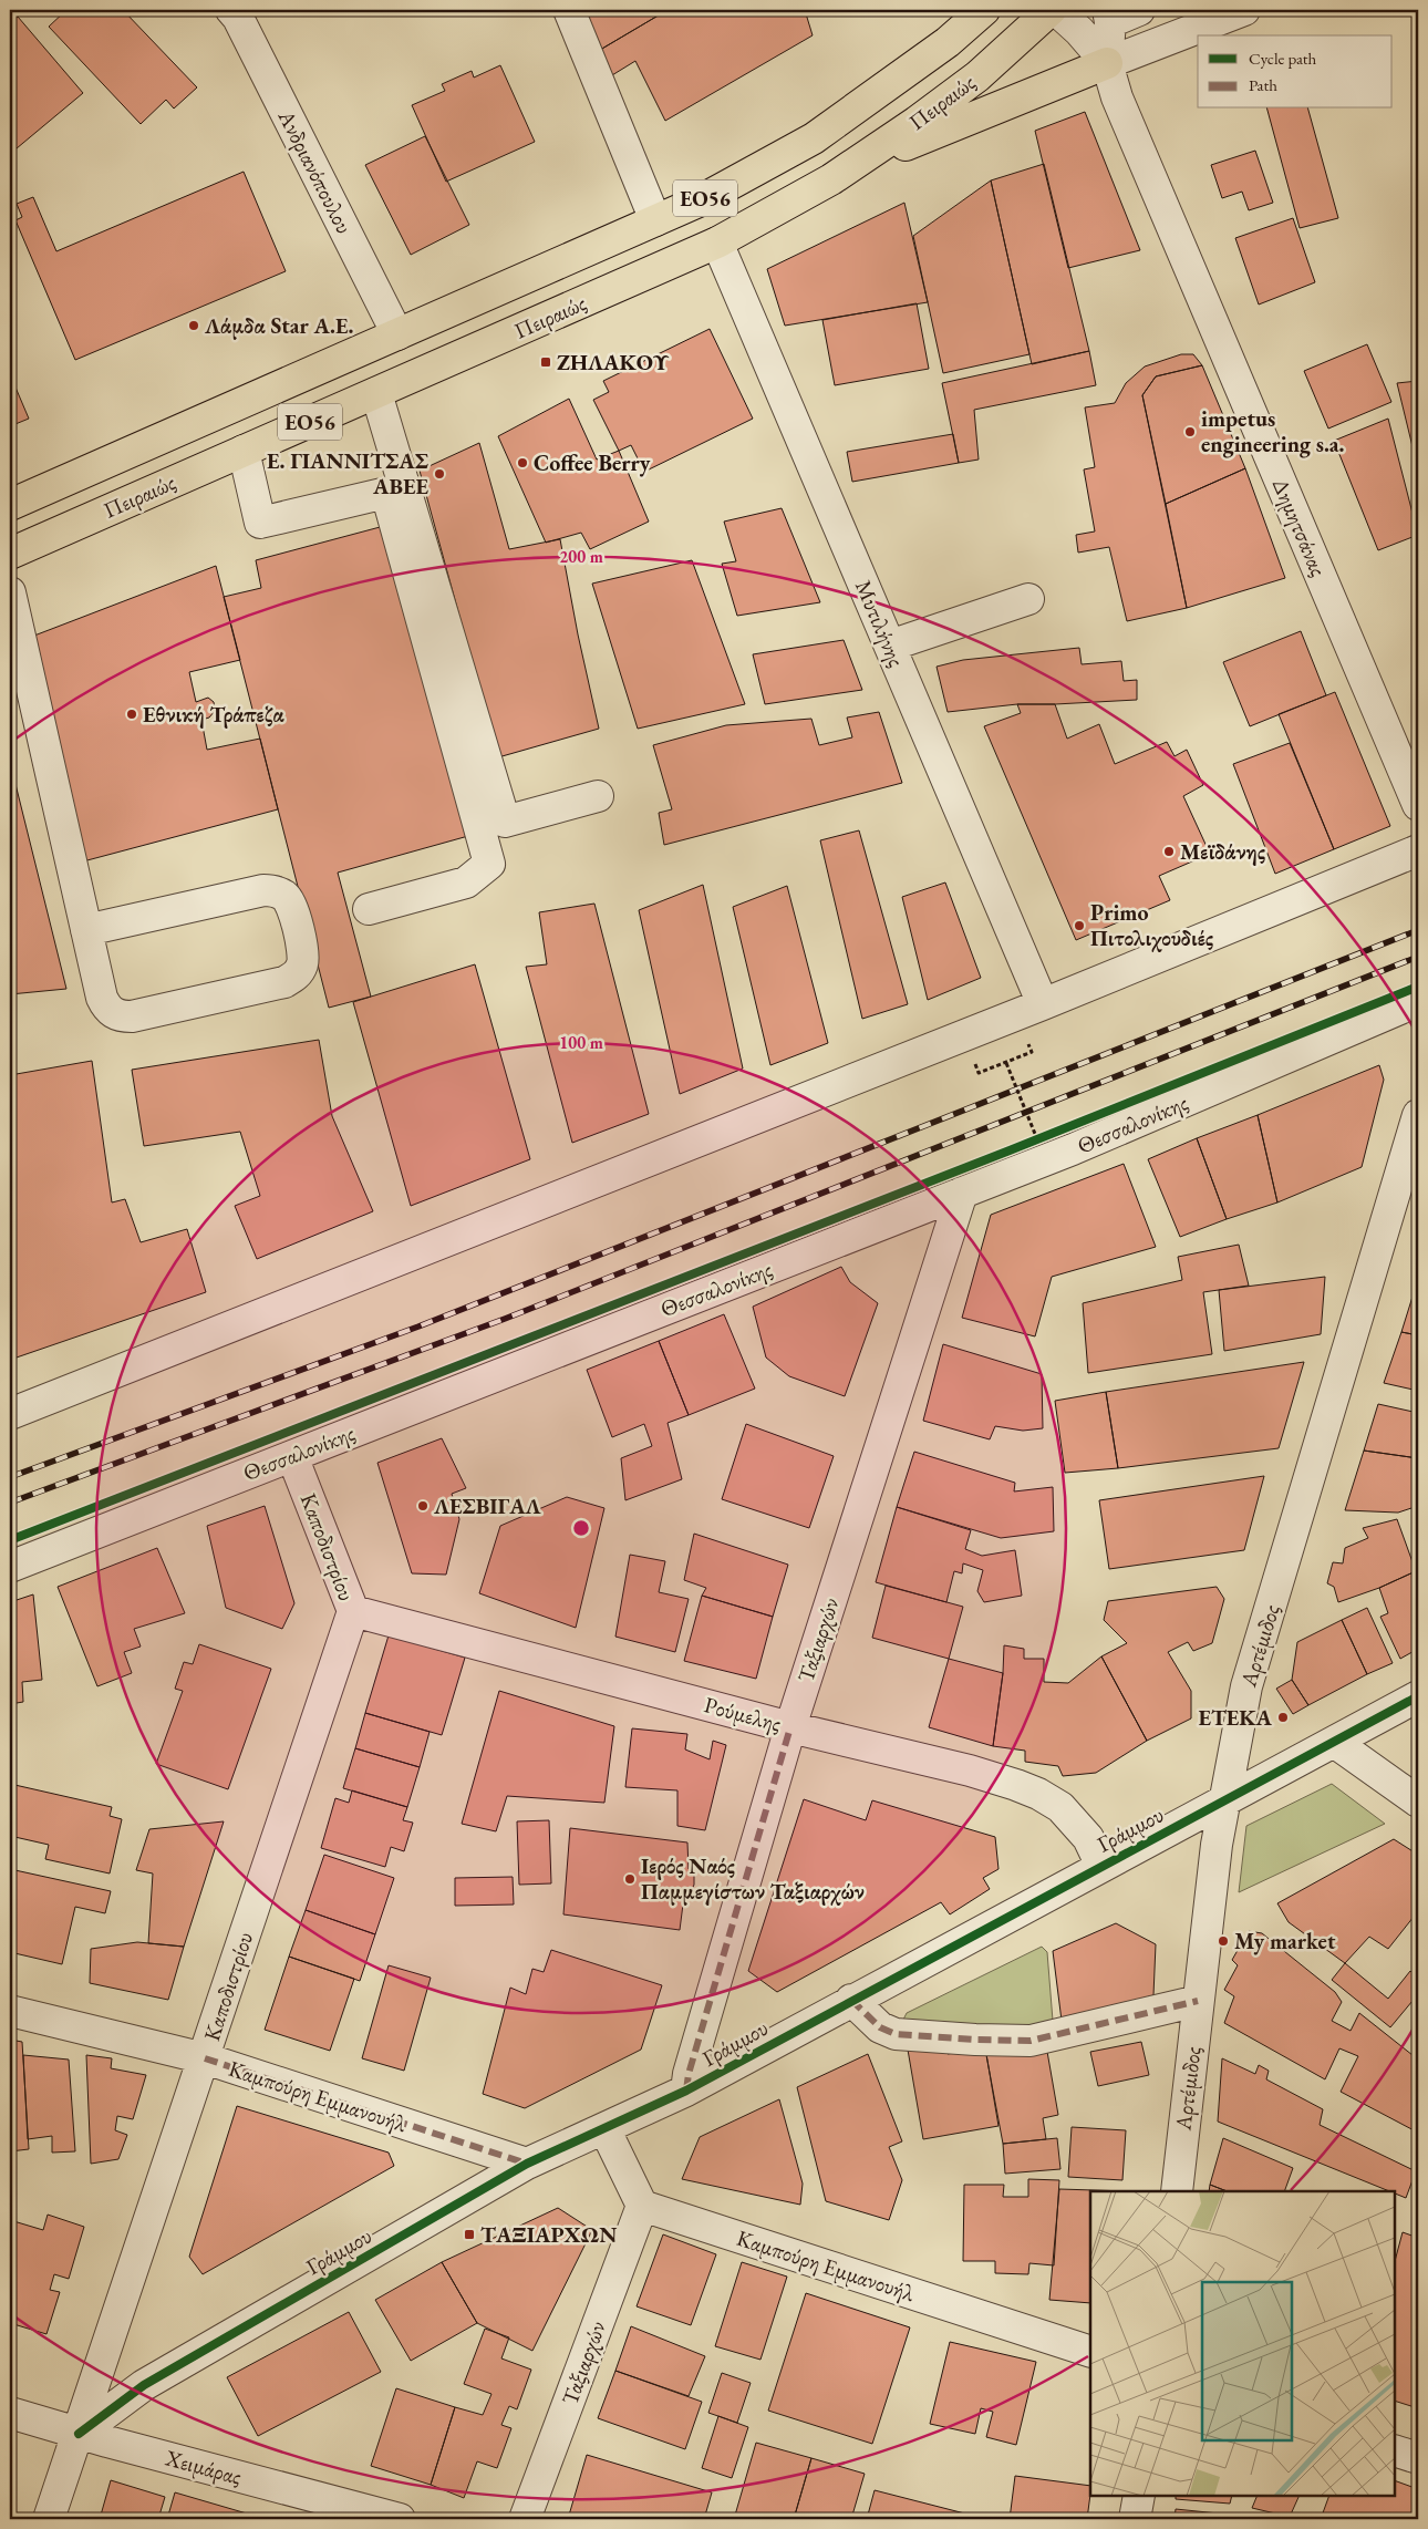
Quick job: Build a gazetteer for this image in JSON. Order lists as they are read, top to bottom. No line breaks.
{"streets":{"main road":["Πειραιώς","ΕΟ56"],"street":["Ανδριανόπουλου","Δημητσάνας","Μυτιλήνης","Θεσσαλονίκης","Καποδιστρίου","Ταξιαρχών","Αρτέμιδος","Ρούμελης","Γράμμου","Καμπούρη Εμμανουήλ","Χειμάρας"]},"crossings":[["Πειραιώς","Ανδριανόπουλου"],["Πειραιώς","Μυτιλήνης"],["Θεσσαλονίκης","Καποδιστρίου"],["Θεσσαλονίκης","Ταξιαρχών"],["Καποδιστρίου","Ρούμελης"],["Καποδιστρίου","Γράμμου"],["Καποδιστρίου","Καμπούρη Εμμανουήλ"],["Καποδιστρίου","Χειμάρας"],["Ταξιαρχών","Ρούμελης"],["Ταξιαρχών","Γράμμου"],["Ταξιαρχών","Καμπούρη Εμμανουήλ"],["Αρτέμιδος","Γράμμου"],["Ρούμελης","Γράμμου"],["Γράμμου","Καμπούρη Εμμανουήλ"],["Γράμμου","Χειμάρας"]],"places":{"other":["Λάμδα Star Α.Ε.","impetus engineering s.a.","Coffee Berry","Ε. ΓΙΑΝΝΙΤΣΑΣ ΑΒΕΕ","Εθνική Τράπεζα","Μεϊδάνης","Primo Πιτολιχουδιές","ΛΕΣΒΙΓΑΛ","ΕΤΕΚΑ","Ιερός Ναός Παμμεγίστων Ταξιαρχών","My market"],"transit":["ΖΗΛΑΚΟΥ","ΤΑΞΙΑΡΧΩΝ"]},"legend":["Cycle path","Path"],"rings":["200 m","100 m"]}
